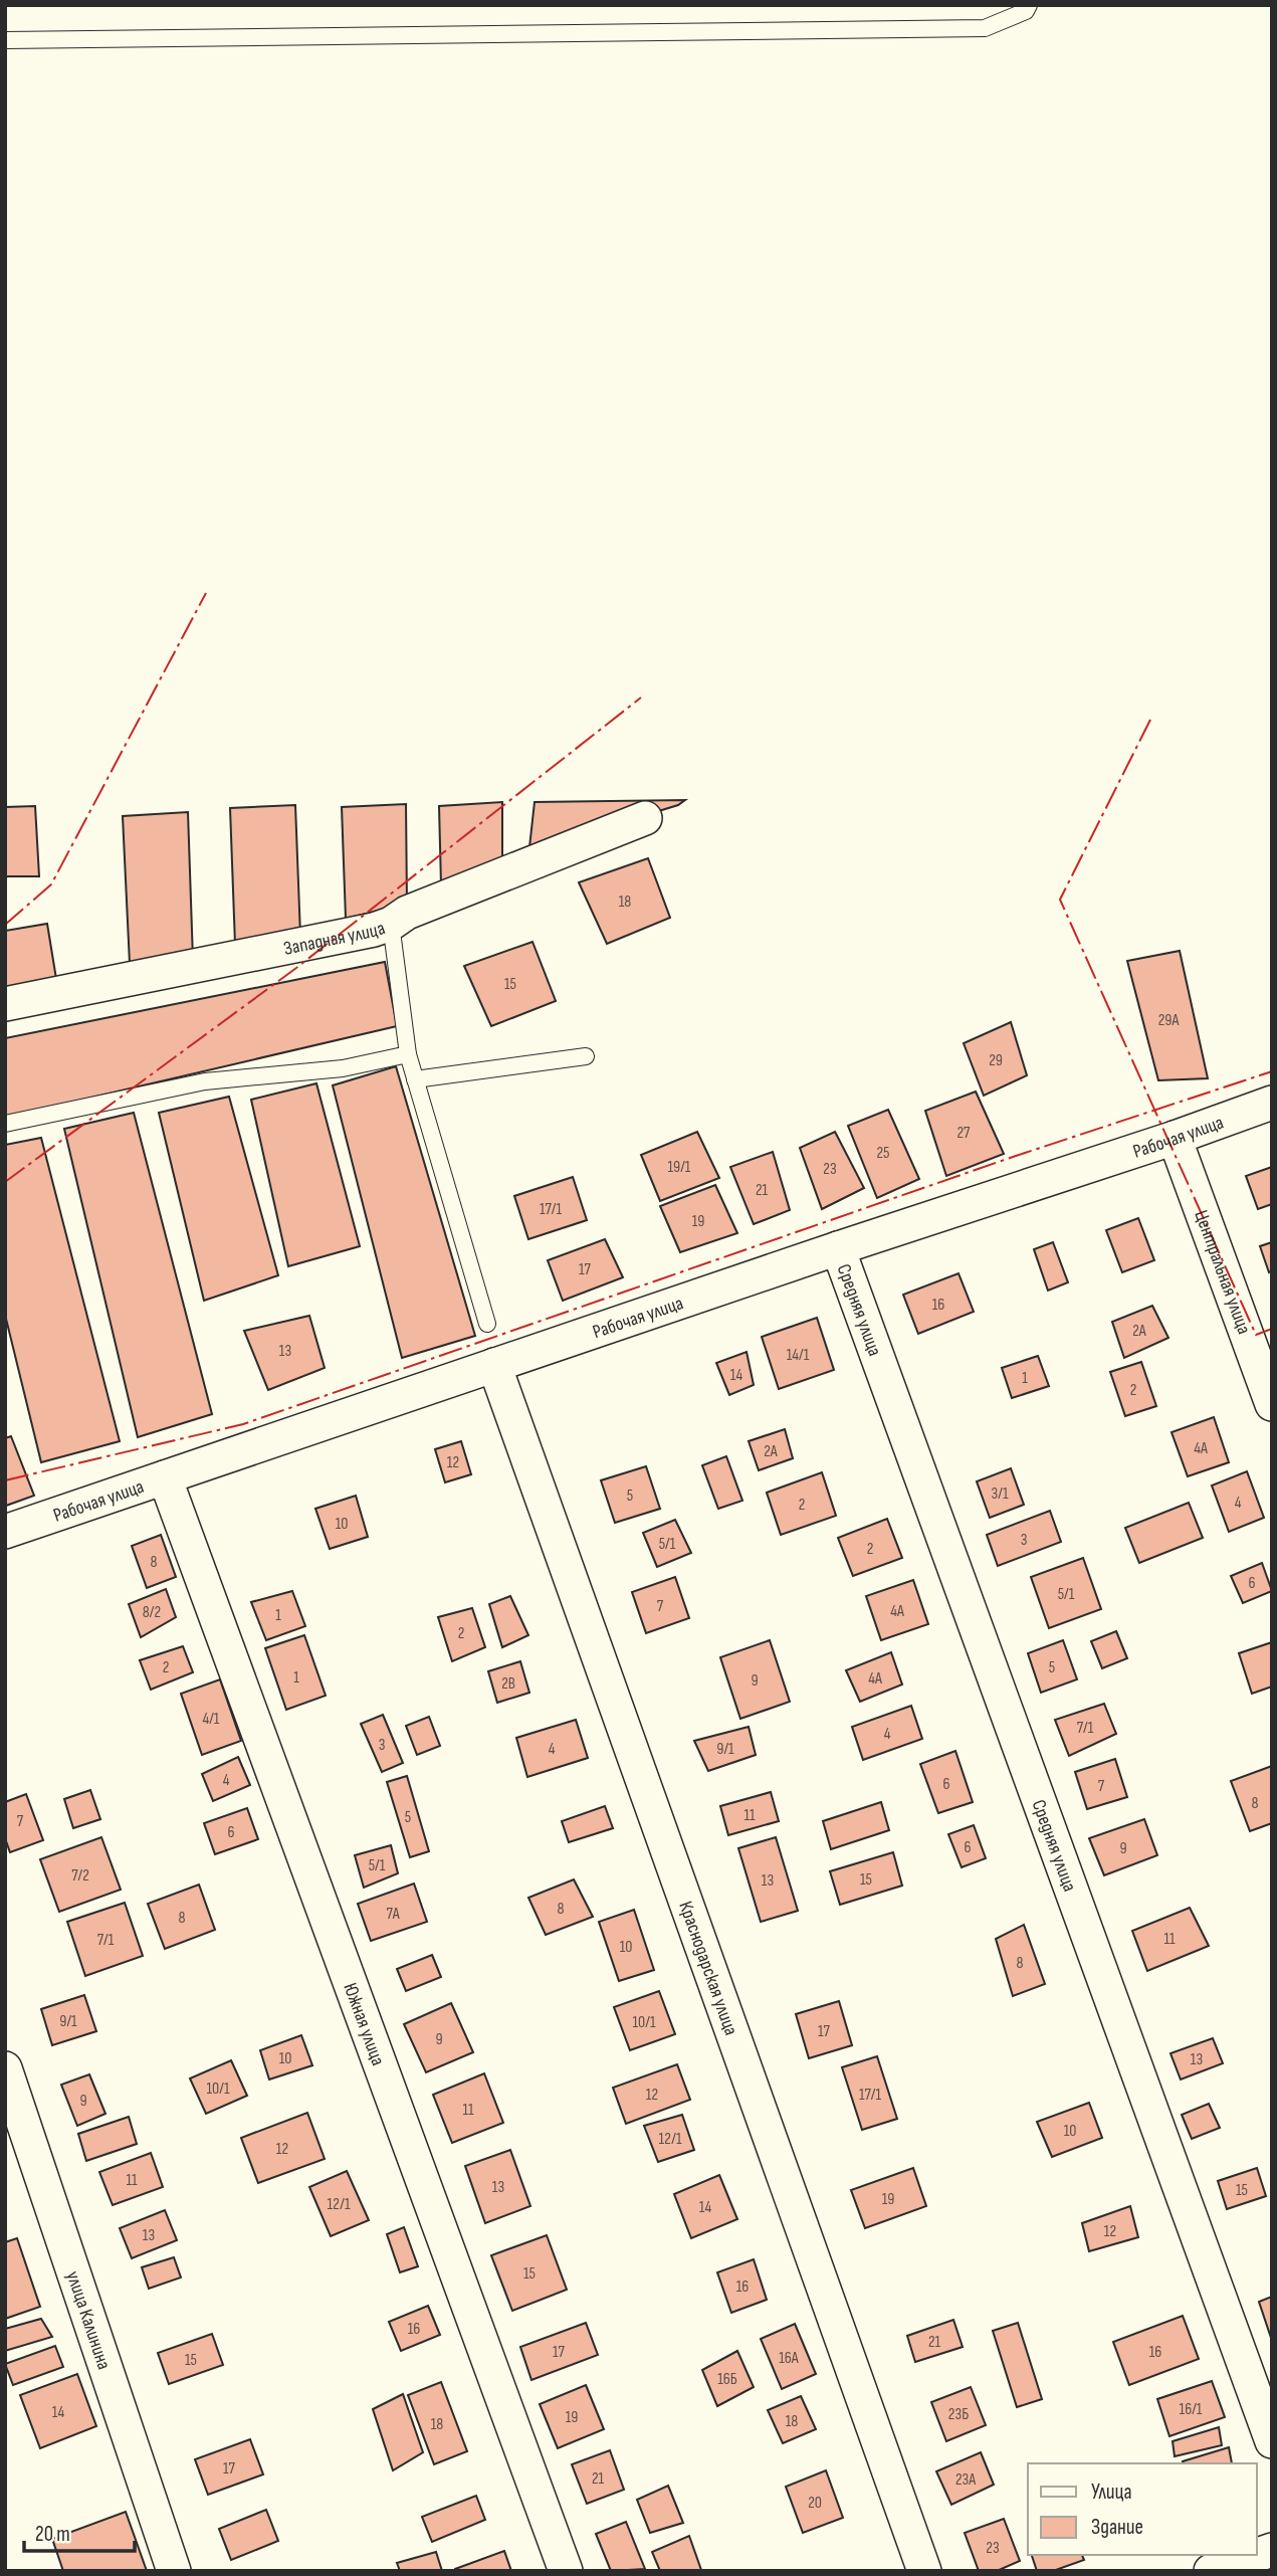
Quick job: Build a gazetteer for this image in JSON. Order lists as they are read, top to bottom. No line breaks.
{"streets":{"street":["Западная улица","Рабочая улица","Центральная улица","Средняя улица","Краснодарская улица","Южная улица","улица Калинина"]},"crossings":[["Рабочая улица","Центральная улица"],["Рабочая улица","Средняя улица"],["Рабочая улица","Краснодарская улица"],["Рабочая улица","Южная улица"]],"house_numbers":["18","15","29А","29","27","25","19/1","23","21","17/1","19","17","16","2А","13","14/1","14","1","2","4А","2А","12","3/1","5","4","2","10","3","5/1","2","8","6","5/1","7","4А","8/2","1","2","2","5","1","4А","9","2В","4/1","7/1","4","3","4","9/1","4","6","7","8","11","5","7","6","6","9","5/1","7/2","15","13","8","7А","8","11","7/1","10","8","9/1","10/1","17","9","10","13","10/1","12","17/1","9","11","10","12/1","12","11","13","15","19","12/1","14","12","13","15","16","16","21","17","16","16А","15","16Б","16/1","14","23Б","19","18","18","17","21","23А","20","23"],"legend":["Улица","Здание"],"scale_bar":"20 m"}
